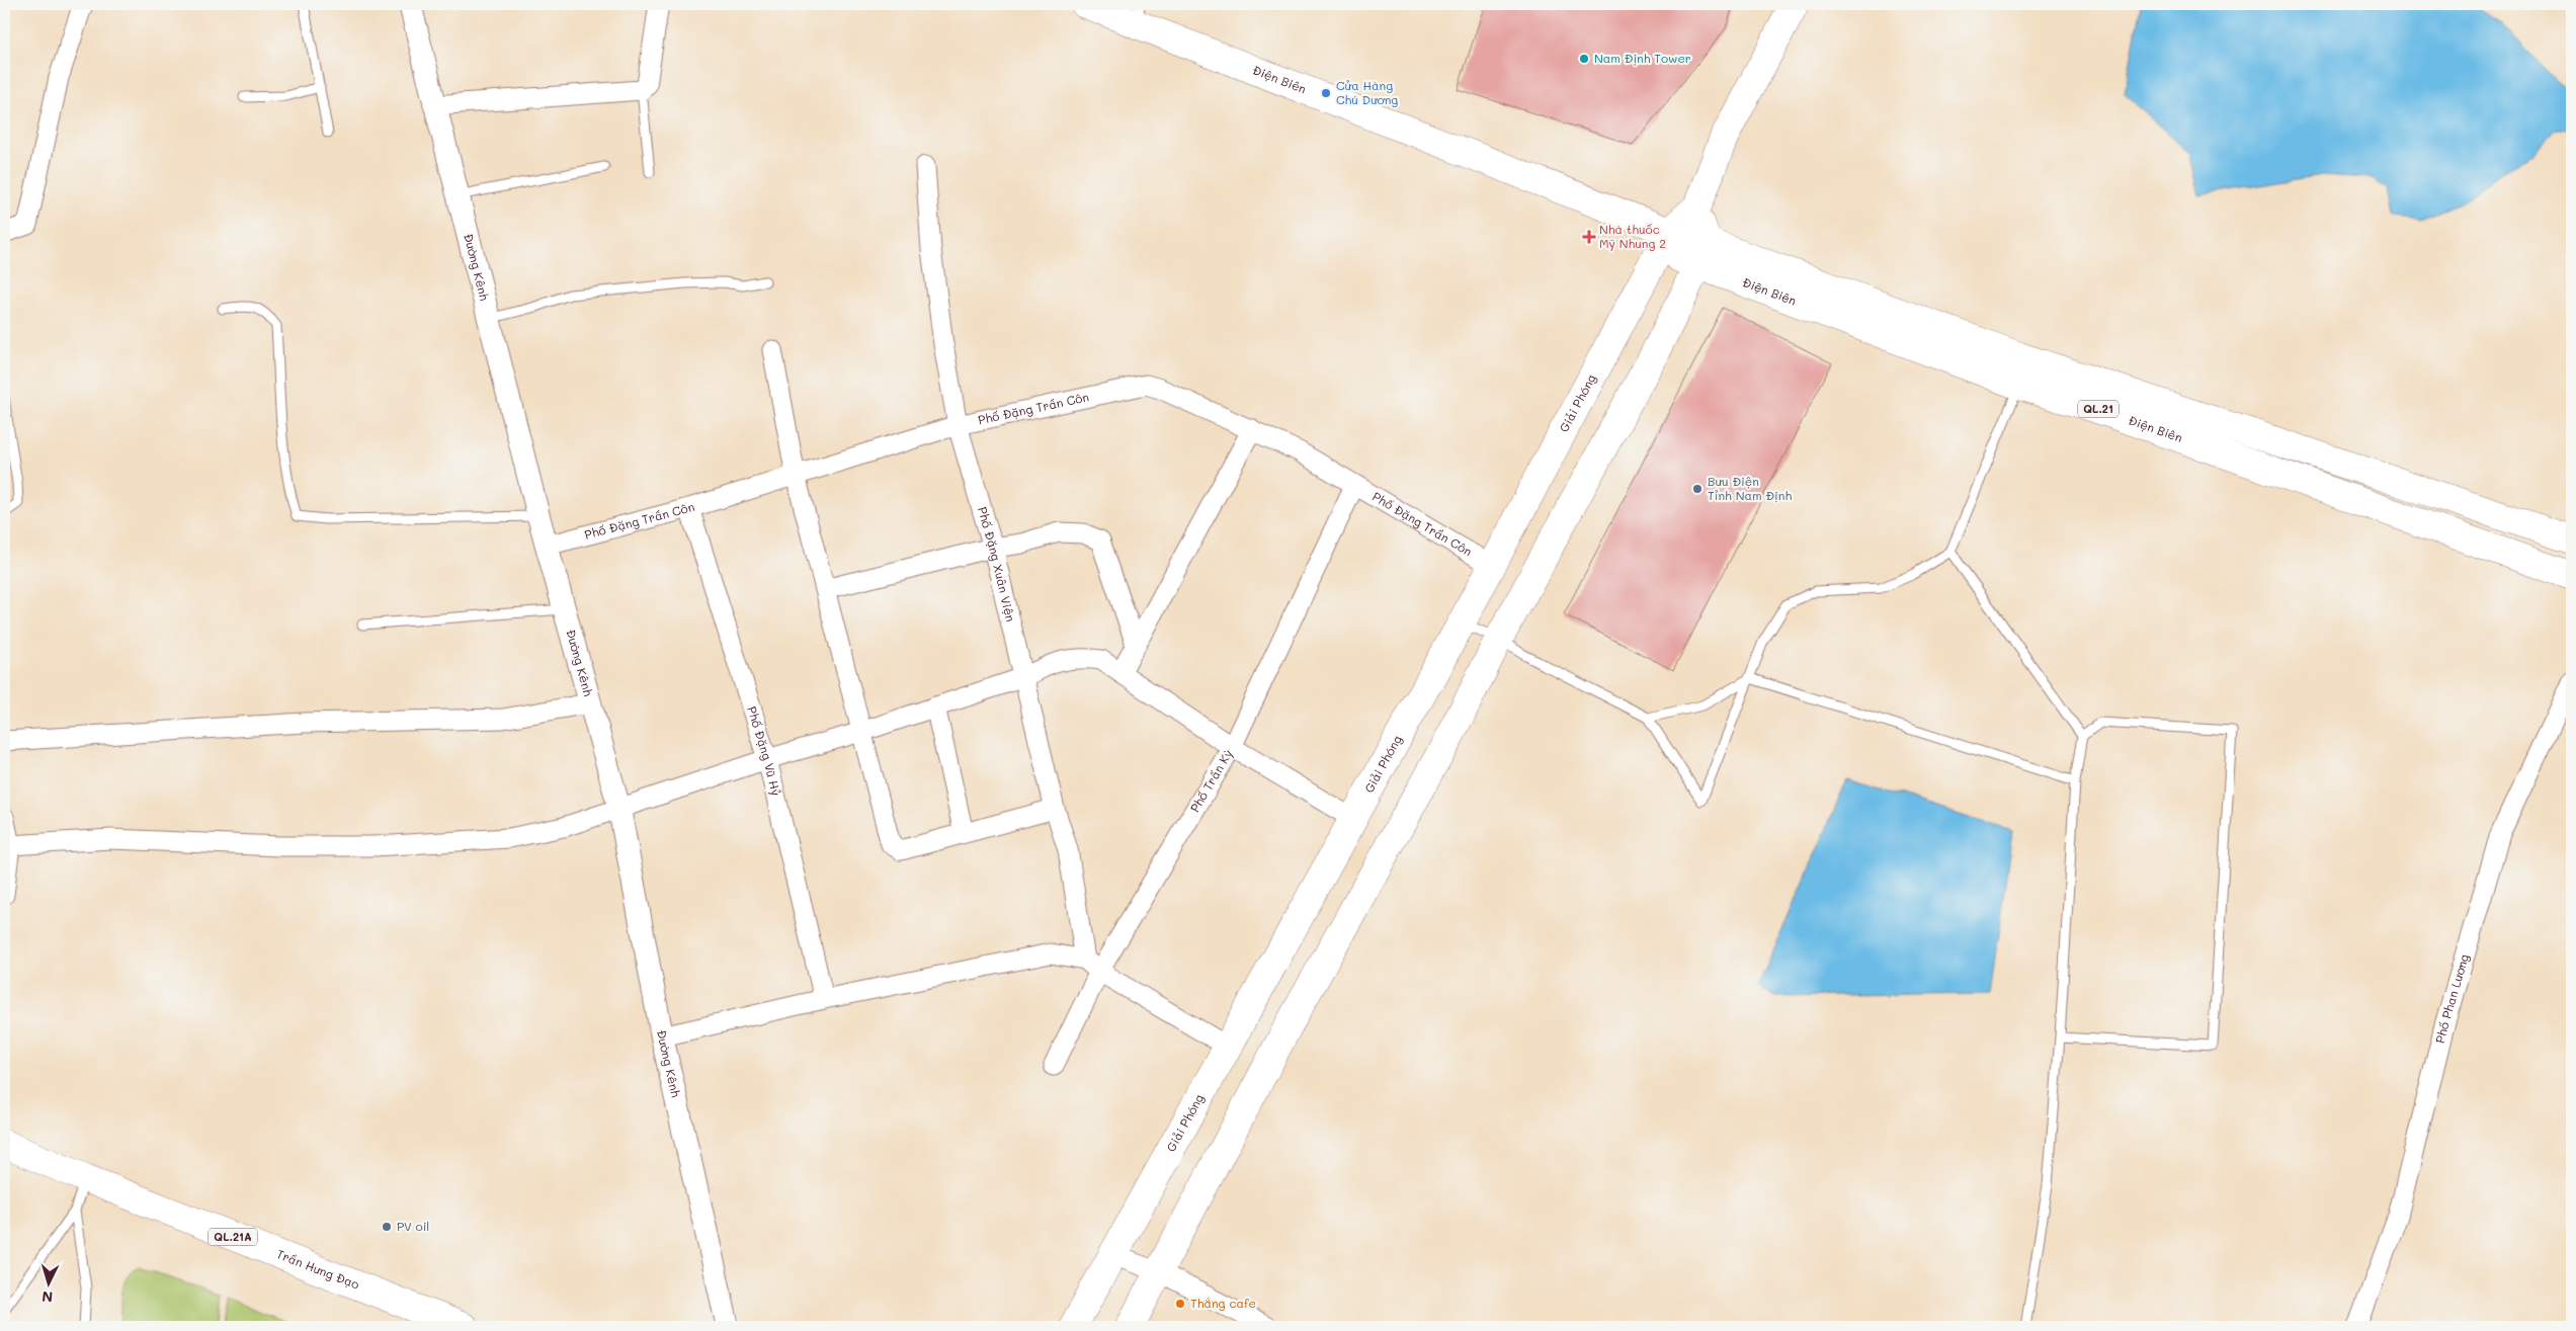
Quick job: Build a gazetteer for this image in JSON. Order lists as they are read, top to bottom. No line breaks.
{"streets":{"main road":["Điện Biên","Giải Phóng","QL.21","QL.21A","Trần Hưng Đạo"],"street":["Đường Kênh","Phố Đặng Trần Côn","Phố Đặng Xuân Viện","Phố Đặng Vũ Hỷ","Phố Trần Kỳ","Phố Phan Lương"]},"crossings":[["Điện Biên","Giải Phóng"],["Đường Kênh","Phố Đặng Trần Côn"],["Giải Phóng","Phố Đặng Trần Côn"],["Phố Đặng Trần Côn","Phố Đặng Xuân Viện"],["Phố Đặng Trần Côn","Phố Đặng Vũ Hỷ"],["Phố Đặng Trần Côn","Phố Trần Kỳ"]],"places":{"other":["Nam Định Tower","Cửa Hàng Chú Dương","Bưu Điện Tỉnh Nam Định","PV oil","Thắng cafe"],"health":["Nhà thuốc Mỹ Nhung 2"]},"north":"bottom"}
